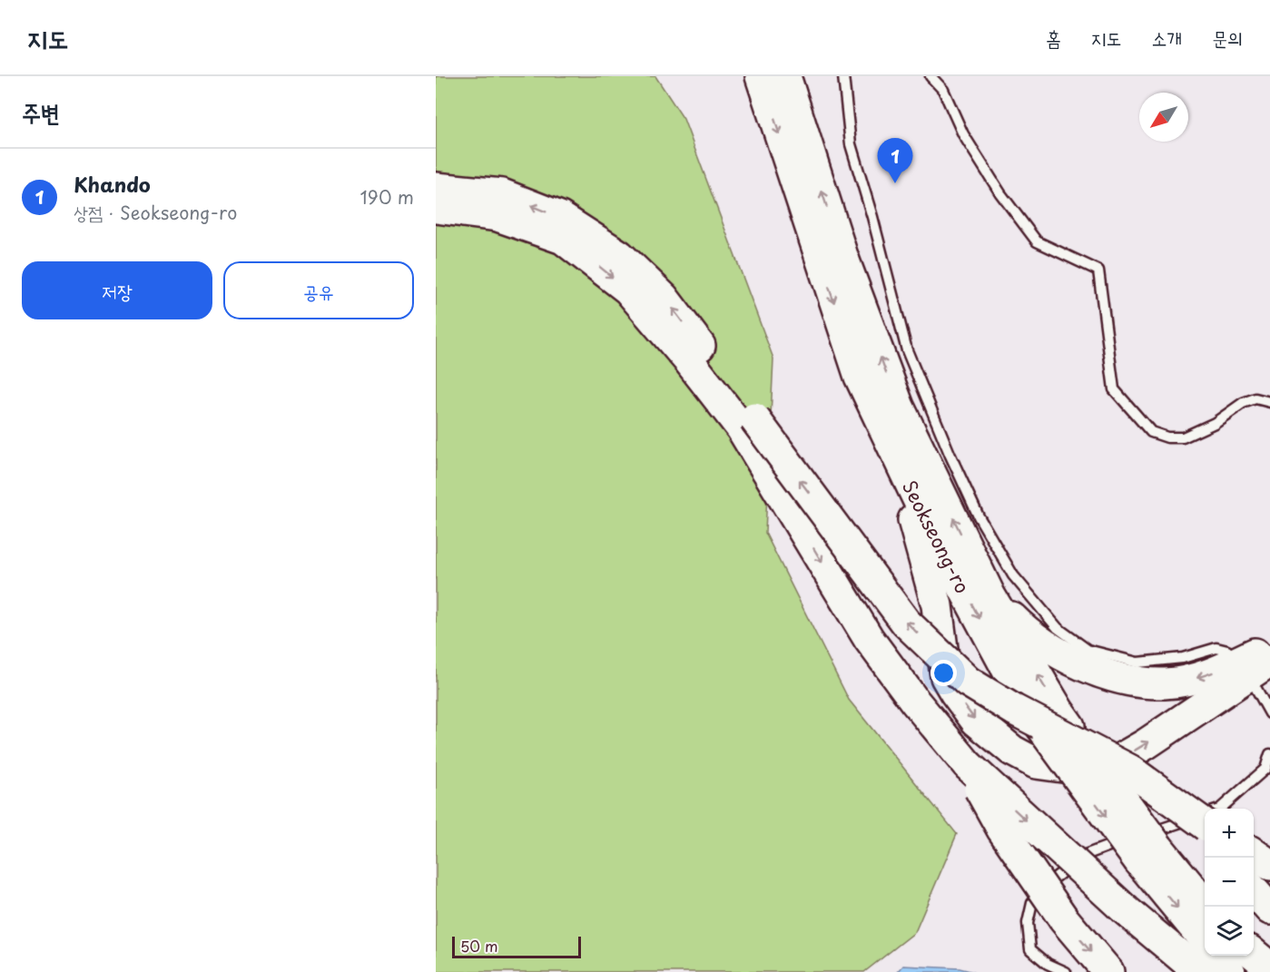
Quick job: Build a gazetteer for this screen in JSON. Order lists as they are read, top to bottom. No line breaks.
{"streets":{"highway":["Seokseong-ro"]},"scale_bar":"50 m","north":"bottom left","page":{"header":"지도","nav":["홈","지도","소개","문의"],"heading":"주변","pins":"1","list":[{"mark":"1","name":"Khando","note":"상점 · Seokseong-ro","value":"190 m"}],"buttons":["저장","공유"],"map_buttons":["+","−"],"scale":"50 m"}}
